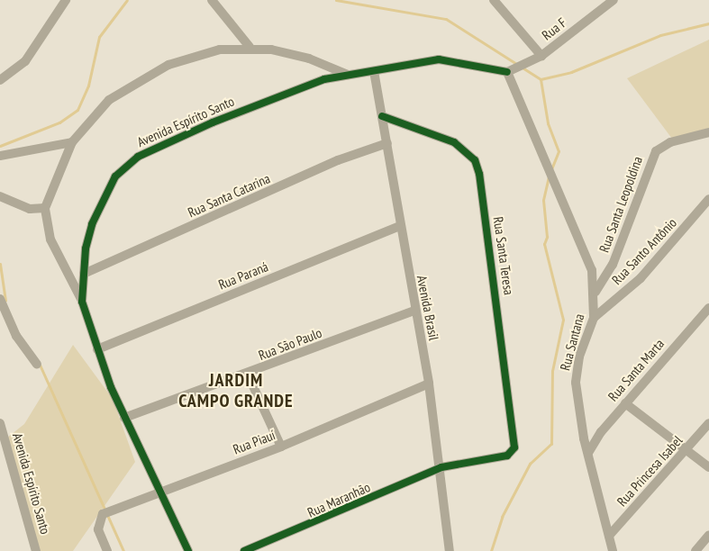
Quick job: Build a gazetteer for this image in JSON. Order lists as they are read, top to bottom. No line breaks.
{"streets":{"street":["Rua F","Avenida Espírito Santo","Rua Santa Catarina","Rua Santa Leopoldina","Rua Santo Antônio","Rua Santa Teresa","Rua Paraná","Avenida Brasil","Rua Santana","Rua São Paulo","Rua Santa Marta","Rua Piauí","Rua Princesa Isabel","Rua Maranhão"]},"crossings":[["Rua F","Avenida Espírito Santo"],["Rua F","Rua Santana"],["Avenida Espírito Santo","Rua Santa Catarina"],["Avenida Espírito Santo","Rua Paraná"],["Avenida Espírito Santo","Avenida Brasil"],["Avenida Espírito Santo","Rua Santana"],["Avenida Espírito Santo","Rua São Paulo"],["Avenida Espírito Santo","Rua Piauí"],["Rua Santa Catarina","Avenida Brasil"],["Rua Santa Leopoldina","Rua Santana"],["Rua Santo Antônio","Rua Santana"],["Rua Santa Teresa","Avenida Brasil"],["Rua Santa Teresa","Rua Maranhão"],["Rua Paraná","Avenida Brasil"],["Avenida Brasil","Rua São Paulo"],["Avenida Brasil","Rua Piauí"],["Avenida Brasil","Rua Maranhão"],["Rua Santana","Rua Santa Marta"],["Rua Santana","Rua Princesa Isabel"]],"districts":["JARDIM CAMPO GRANDE"]}
